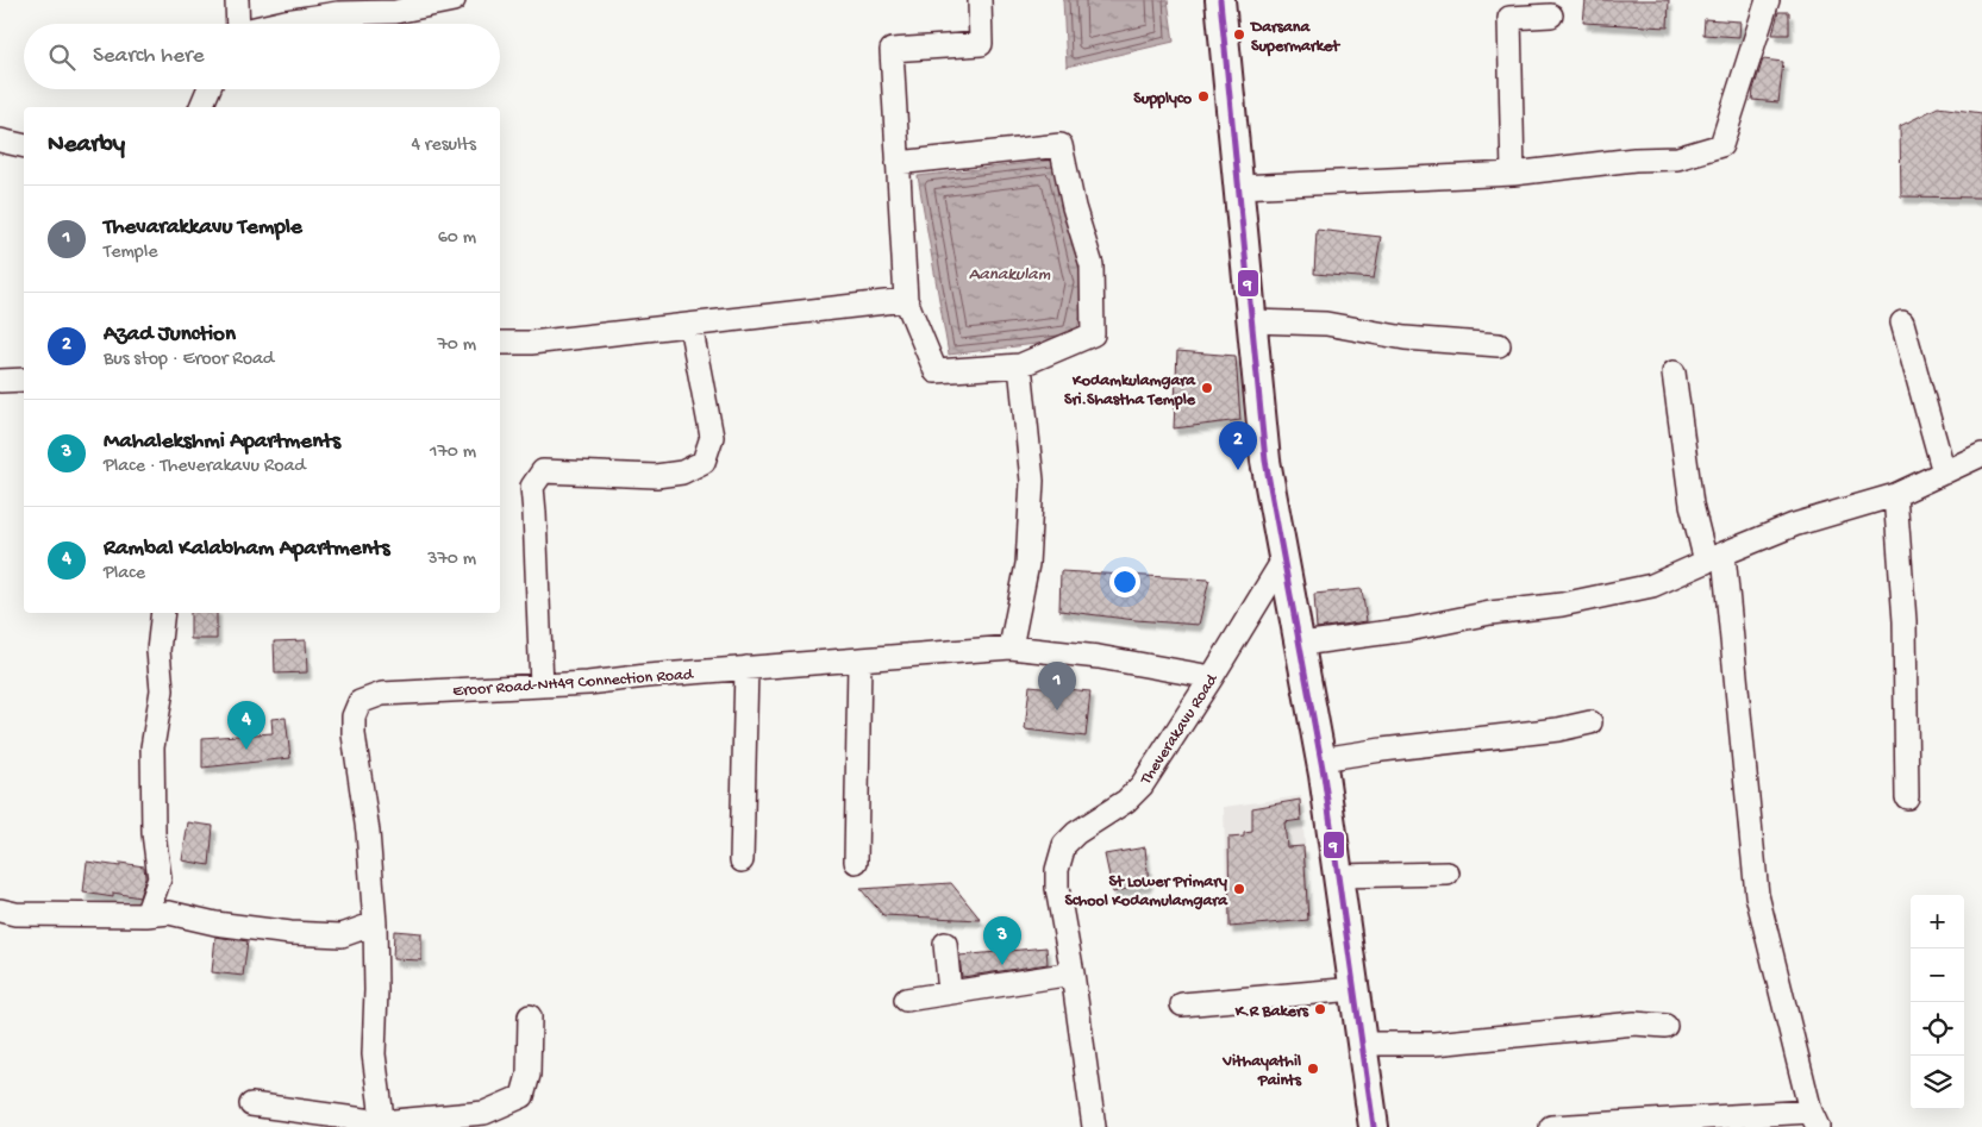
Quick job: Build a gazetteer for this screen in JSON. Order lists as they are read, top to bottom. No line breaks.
{"streets":{"street":["Eroor Road-NH49 Connection Road","Theverakavu Road"]},"crossings":[["Eroor Road-NH49 Connection Road","Theverakavu Road"]],"water":["Aanakulam"],"places":["Darsana Supermarket","Supplyco","Kodamkulamgara Sri.Shastha Temple","St Lower Primary School Kodamulamgara","K.R Bakers","Vithayathil Paints"],"lines":["transit line 9"],"page":{"search":"Search here","heading":["Nearby","4 results"],"list":[{"mark":"1","name":"Thevarakkavu Temple","note":"Temple","value":"60 m"},{"mark":"2","name":"Azad Junction","note":"Bus stop · Eroor Road","value":"70 m"},{"mark":"3","name":"Mahalekshmi Apartments","note":"Place · Theverakavu Road","value":"170 m"},{"mark":"4","name":"Rambal Kalabham Apartments","note":"Place","value":"370 m"}],"pins":["2","1","4","3"],"map_buttons":["+","−"]}}
